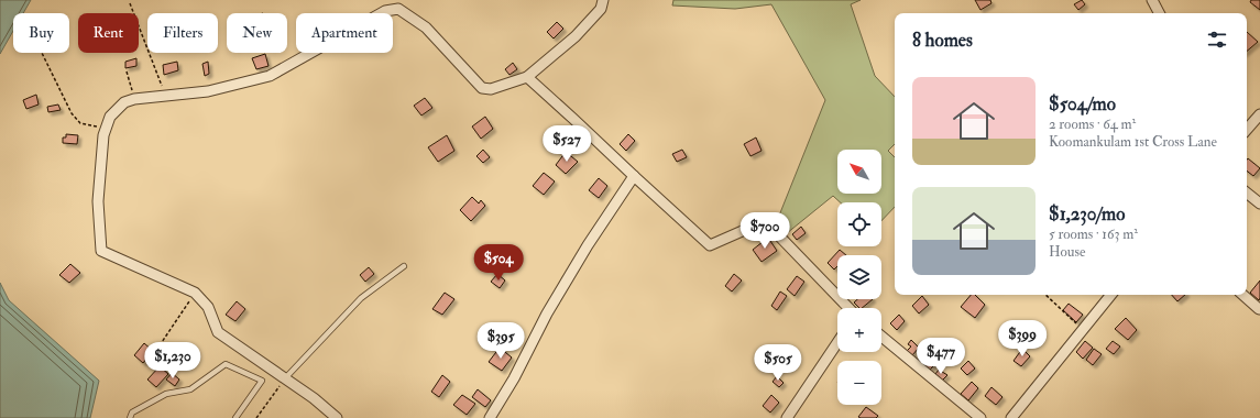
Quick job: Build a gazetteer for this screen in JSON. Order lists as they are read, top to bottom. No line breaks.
{"north":"top left","page":{"chip":["Buy","Rent","Filters","New","Apartment"],"heading":"8 homes","list":[{"name":"$504/mo","note":"2 rooms · 64 m² · Koomankulam 1st Cross Lane"},{"name":"$1,230/mo","note":"5 rooms · 163 m² · House"}],"price":["$527","$700","$504","$399","$395","$477","$1,230","$505"],"map_buttons":["+","−"]}}
